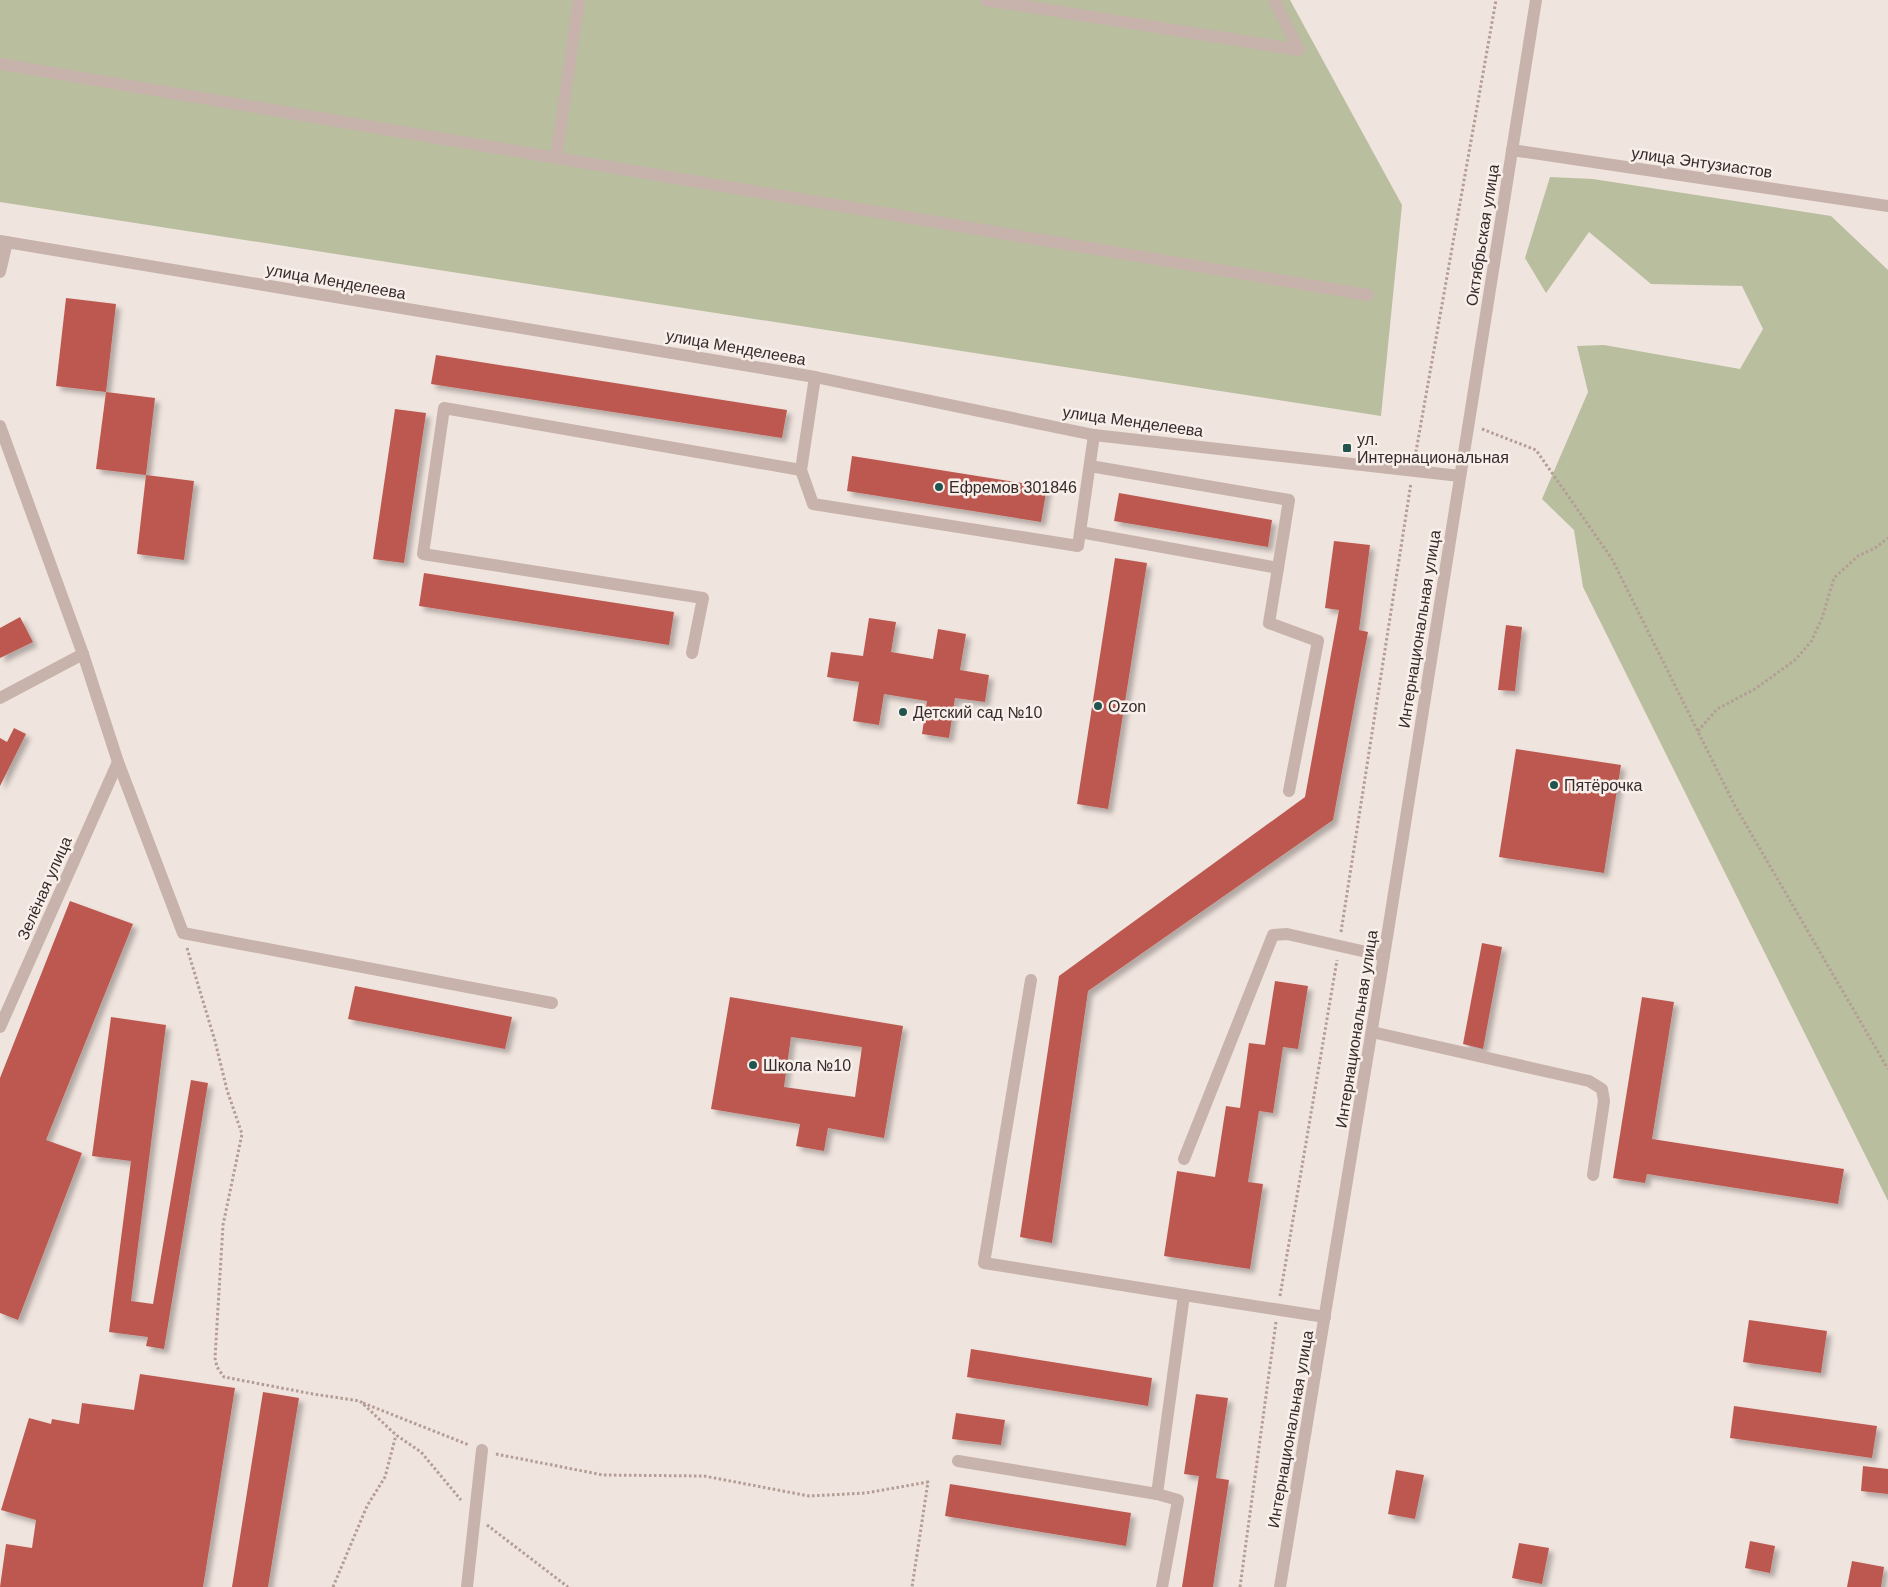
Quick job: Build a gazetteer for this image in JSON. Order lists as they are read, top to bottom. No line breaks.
{"streets":{"street":["улица Энтузиастов","Октябрьская улица","улица Менделеева","Интернациональная улица","Зелёная улица"]},"crossings":[["улица Энтузиастов","Октябрьская улица"],["Октябрьская улица","улица Менделеева"],["Октябрьская улица","Интернациональная улица"],["улица Менделеева","Интернациональная улица"]],"places":{"transit":["ул. Интернациональная"],"other":["Ефремов 301846","Ozon","Детский сад №10","Пятёрочка","Школа №10"]}}
